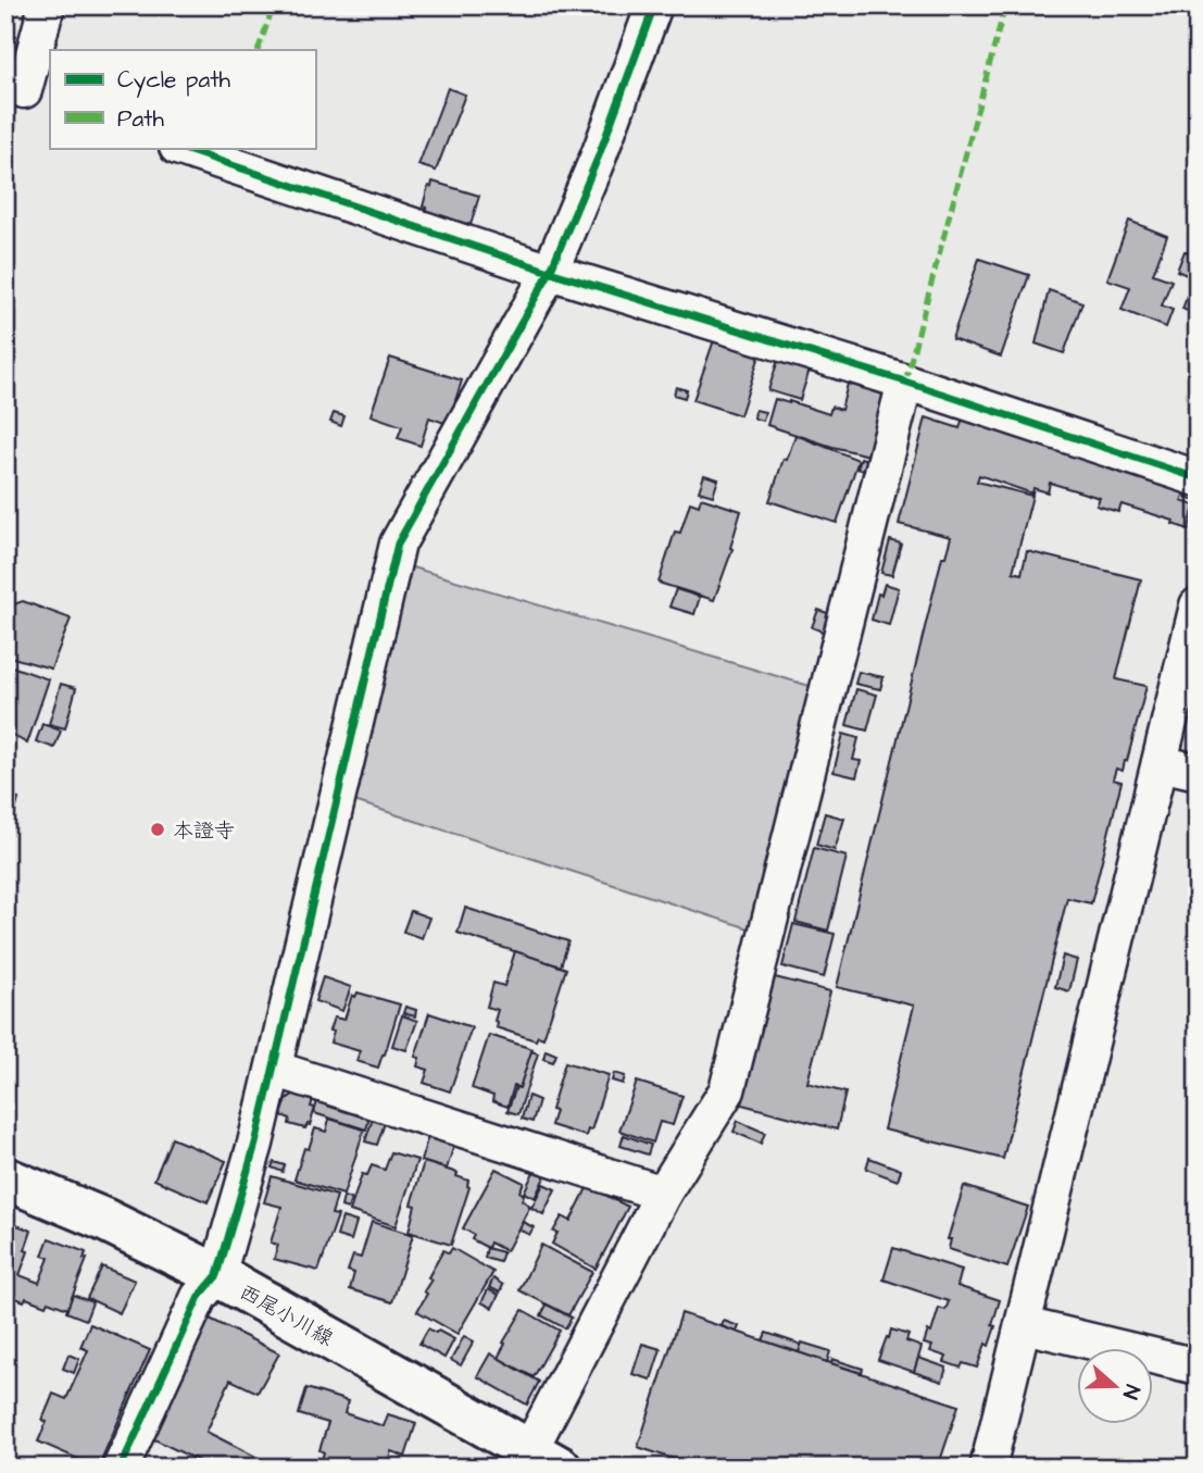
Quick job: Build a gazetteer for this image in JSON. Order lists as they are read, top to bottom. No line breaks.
{"streets":{"main road":["西尾小川線"]},"places":["本證寺"],"legend":["Cycle path","Path"],"north":"right"}
